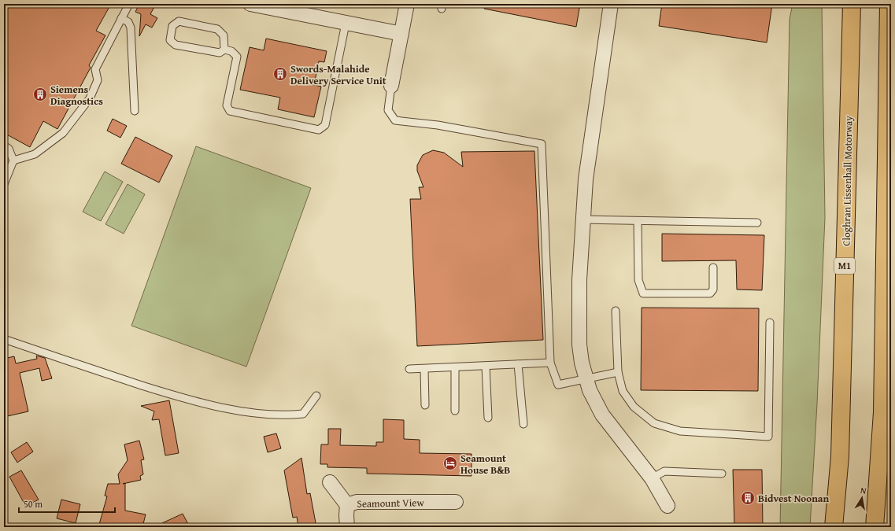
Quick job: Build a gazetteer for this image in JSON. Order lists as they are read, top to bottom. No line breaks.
{"streets":{"highway":["Cloghran Lissenhall Motorway","M1"],"street":["Seamount View"]},"places":{"building":["Swords-Malahide Delivery Service Unit","Siemens Diagnostics","Bidvest Noonan"],"hotel":["Seamount House B&B"]},"scale_bar":"50 m","north":"top"}
